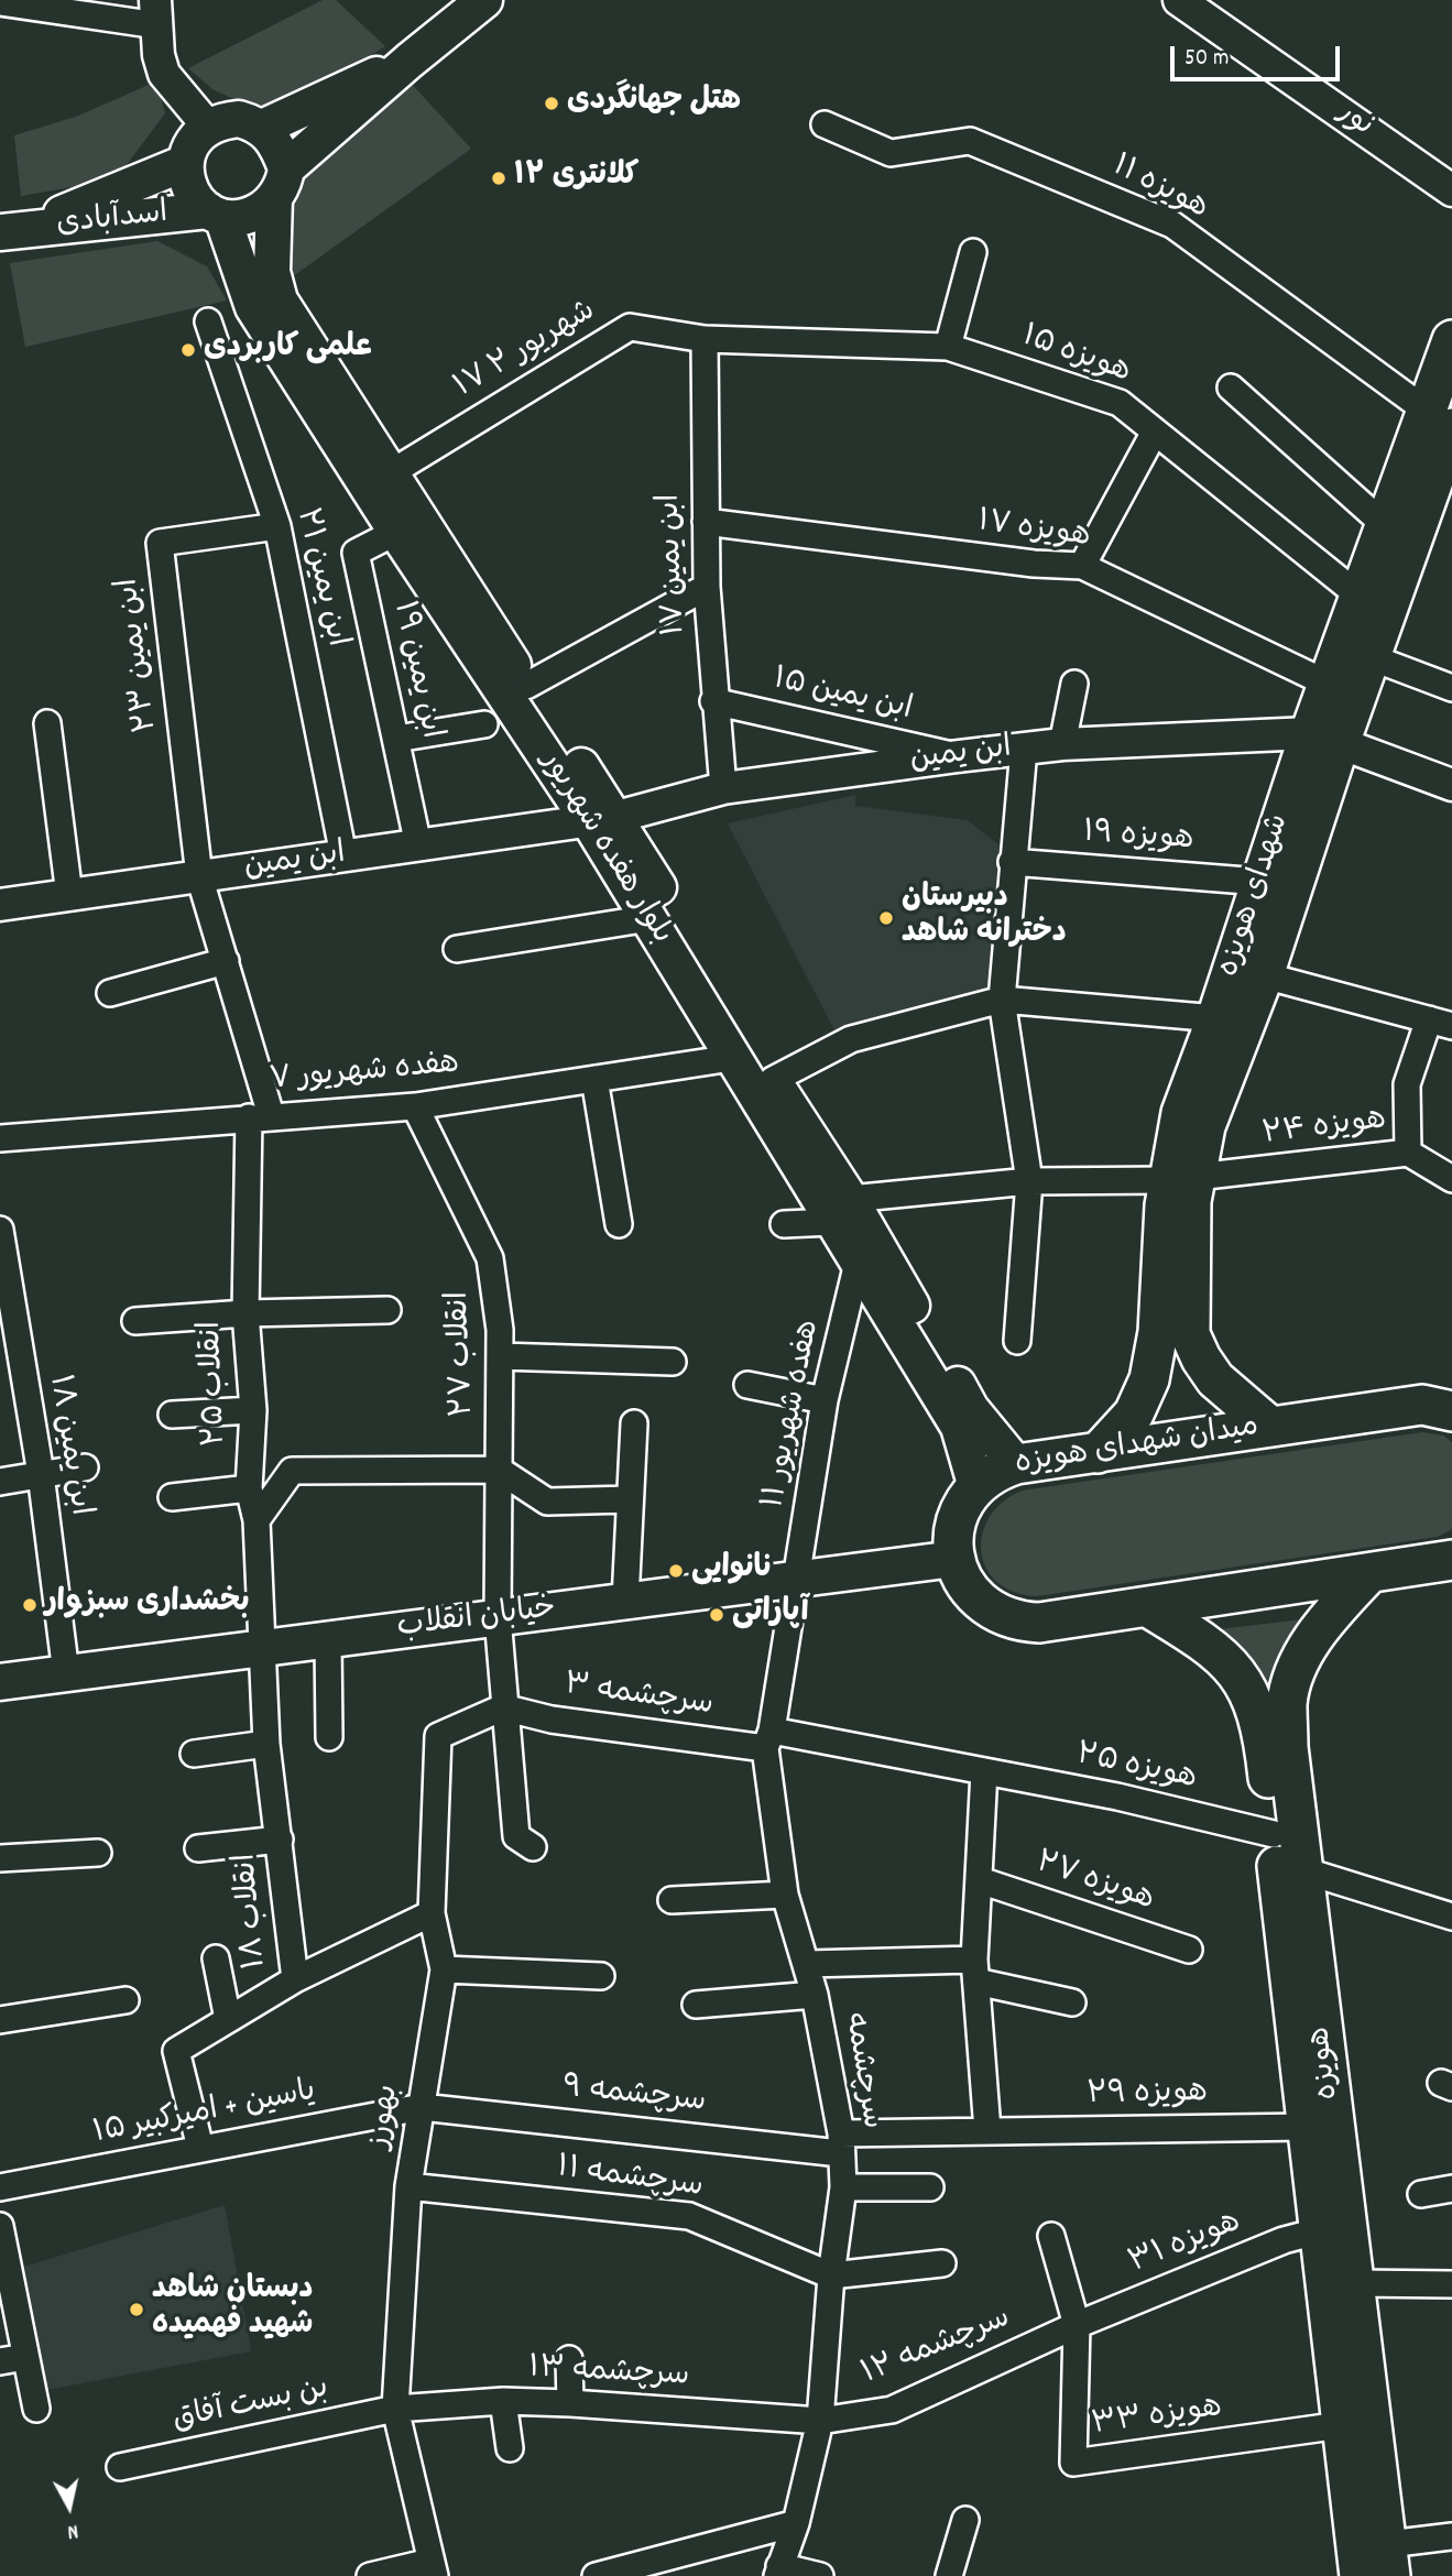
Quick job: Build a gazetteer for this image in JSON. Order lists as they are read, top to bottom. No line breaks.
{"streets":{"main road":["اسدآبادی","بلوار هفده شهریور","شهدای هویزه","میدان شهدای هویزه","خیابان انقلاب","هویزه"],"street":["نور","هویزه ۱۱","۱۷ شهریور ۲","هویزه ۱۵","هویزه ۱۷","ابن یمین ۱۷","ابن یمین ۲۱","ابن یمین ۲۳","ابن یمین ۱۹","ابن یمین ۱۵","ابن یمین","هویزه ۱۹","هفده شهریور ۷","هویزه ۲۴","انقلاب ۲۷","انقلاب ۲۵","هفده شهریور ۱۱","ابن یمین ۱۸","سرچشمه ۳","هویزه ۲۵","هویزه ۲۷","انقلاب ۱۸","سرچشمه","هویزه ۲۹","سرچشمه ۹","یاسین + امیرکبیر ۱۵","بهورز","سرچشمه ۱۱","هویزه ۳۱","سرچشمه ۱۲","سرچشمه ۱۳","بن بست آفاق","هویزه ۳۳"]},"crossings":[["هویزه ۱۱","شهدای هویزه"],["اسدآبادی","بلوار هفده شهریور"],["۱۷ شهریور ۲","هویزه ۱۵"],["۱۷ شهریور ۲","ابن یمین ۱۷"],["۱۷ شهریور ۲","بلوار هفده شهریور"],["هویزه ۱۵","ابن یمین ۱۷"],["هویزه ۱۵","شهدای هویزه"],["هویزه ۱۷","ابن یمین ۱۷"],["هویزه ۱۷","شهدای هویزه"],["ابن یمین ۱۷","ابن یمین ۱۵"],["ابن یمین ۱۷","ابن یمین"],["ابن یمین ۲۱","ابن یمین ۲۳"],["ابن یمین ۲۱","ابن یمین"],["ابن یمین ۲۳","ابن یمین"],["ابن یمین ۲۳","انقلاب ۲۵"],["ابن یمین ۱۹","ابن یمین"],["ابن یمین ۱۹","بلوار هفده شهریور"],["ابن یمین ۱۵","ابن یمین"],["ابن یمین","بلوار هفده شهریور"],["ابن یمین","شهدای هویزه"],["ابن یمین","انقلاب ۲۵"],["هویزه ۱۹","شهدای هویزه"],["بلوار هفده شهریور","هفده شهریور ۷"],["بلوار هفده شهریور","هویزه ۲۴"],["بلوار هفده شهریور","هفده شهریور ۱۱"],["بلوار هفده شهریور","میدان شهدای هویزه"],["شهدای هویزه","هویزه ۲۴"],["شهدای هویزه","میدان شهدای هویزه"],["هفده شهریور ۷","انقلاب ۲۷"],["هفده شهریور ۷","انقلاب ۲۵"],["انقلاب ۲۷","خیابان انقلاب"],["انقلاب ۲۷","سرچشمه ۳"],["انقلاب ۲۷","بهورز"],["انقلاب ۲۵","خیابان انقلاب"],["انقلاب ۲۵","انقلاب ۱۸"],["هفده شهریور ۱۱","خیابان انقلاب"],["هفده شهریور ۱۱","سرچشمه"],["ابن یمین ۱۸","خیابان انقلاب"],["میدان شهدای هویزه","خیابان انقلاب"],["میدان شهدای هویزه","هویزه"],["خیابان انقلاب","انقلاب ۱۸"],["خیابان انقلاب","سرچشمه"],["سرچشمه ۳","هویزه ۲۵"],["سرچشمه ۳","سرچشمه"],["سرچشمه ۳","بهورز"],["هویزه ۲۵","هویزه"],["انقلاب ۱۸","یاسین + امیرکبیر ۱۵"],["هویزه","هویزه ۲۹"],["هویزه","هویزه ۳۱"],["هویزه","هویزه ۳۳"],["سرچشمه","سرچشمه ۹"],["سرچشمه","سرچشمه ۱۱"],["سرچشمه","سرچشمه ۱۲"],["سرچشمه","سرچشمه ۱۳"],["هویزه ۲۹","سرچشمه ۹"],["سرچشمه ۹","یاسین + امیرکبیر ۱۵"],["سرچشمه ۹","بهورز"],["یاسین + امیرکبیر ۱۵","بهورز"],["بهورز","سرچشمه ۱۱"],["بهورز","سرچشمه ۱۳"],["بهورز","بن بست آفاق"],["هویزه ۳۱","سرچشمه ۱۲"],["هویزه ۳۱","هویزه ۳۳"],["سرچشمه ۱۲","سرچشمه ۱۳"],["سرچشمه ۱۲","هویزه ۳۳"],["سرچشمه ۱۳","بن بست آفاق"]],"places":["هتل جهانگردی","کلانتری ۱۲","علمی کاربردی","دبیرستان دخترانه شاهد","نانوایی","بخشداری سبزوار","آپاراتی","دبستان شاهد شهید فهمیده"],"scale_bar":"50 m","north":"bottom"}
